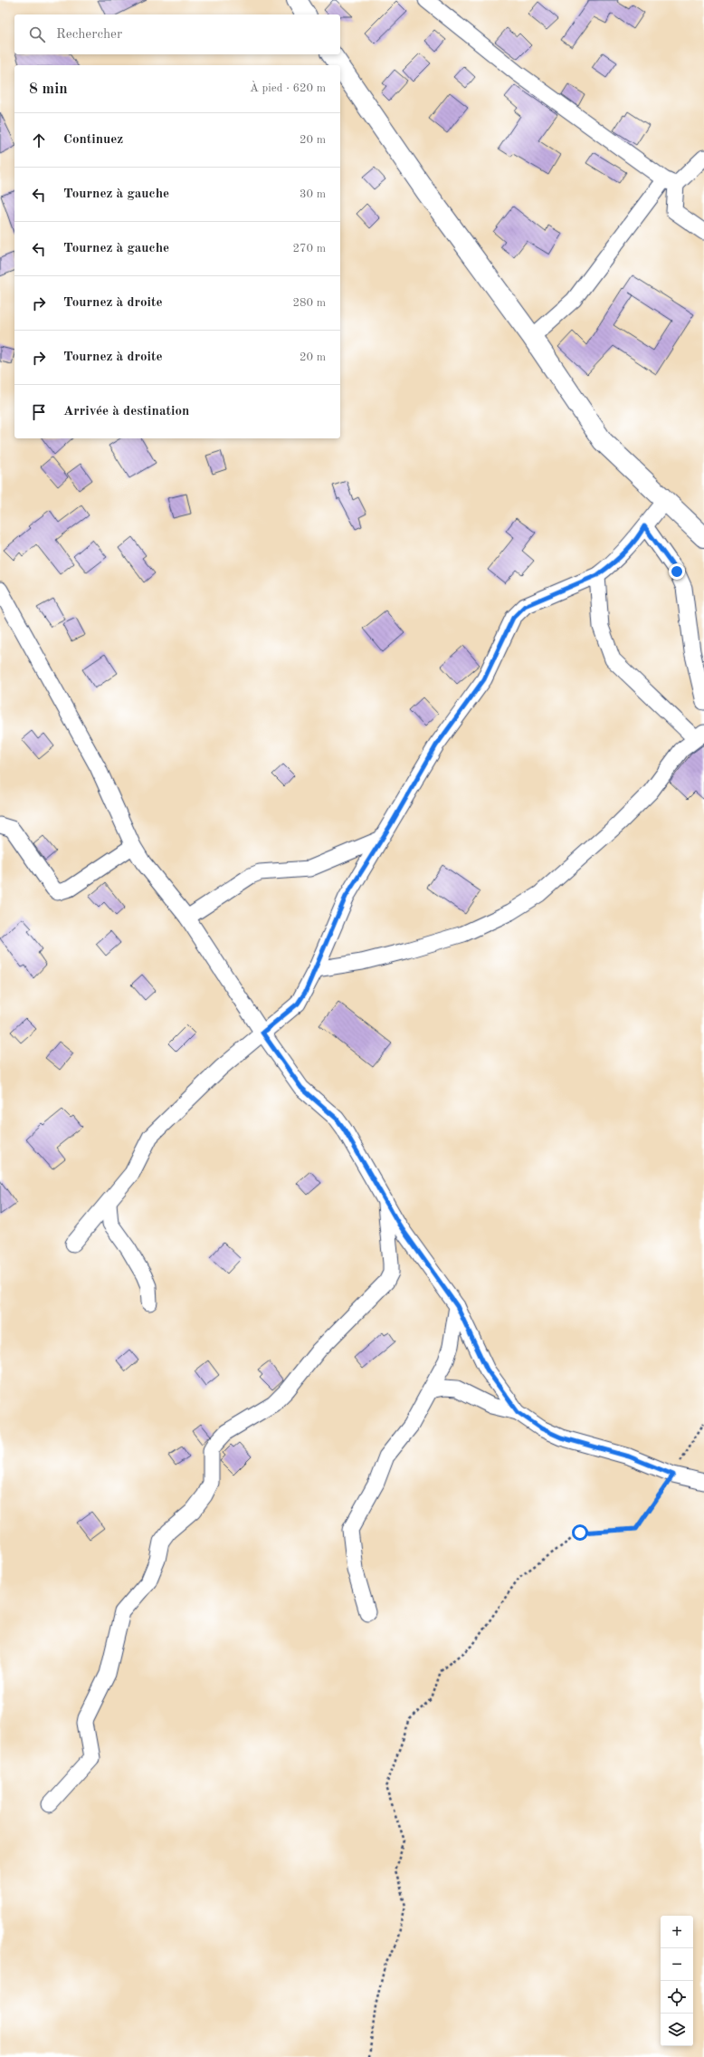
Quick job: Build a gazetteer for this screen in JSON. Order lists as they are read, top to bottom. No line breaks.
{"page":{"search":"Rechercher","heading":["8 min","À pied · 620 m"],"list":[["Continuez","20 m"],["Tournez à gauche","30 m"],["Tournez à gauche","270 m"],["Tournez à droite","280 m"],["Tournez à droite","20 m"],"Arrivée à destination"],"map_buttons":["+","−"]}}
